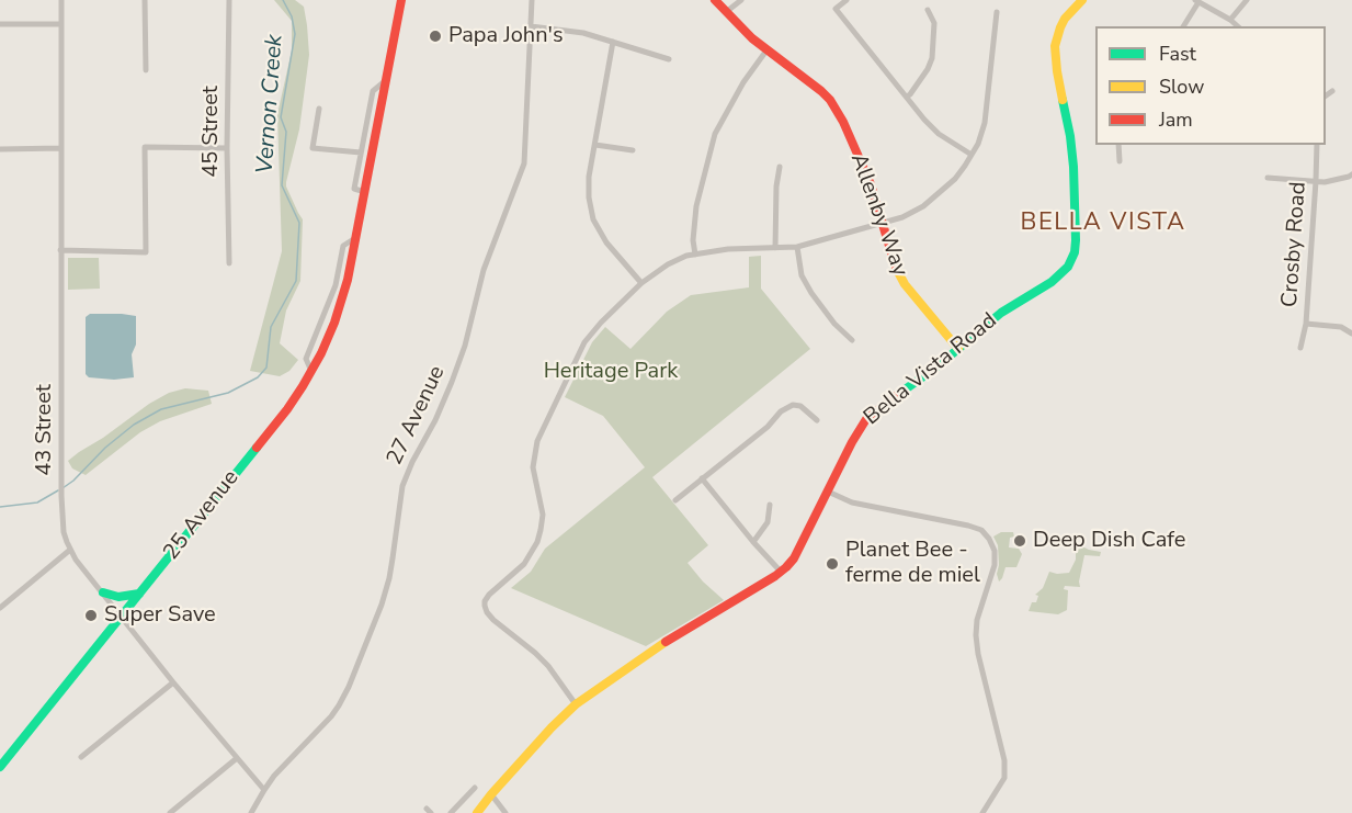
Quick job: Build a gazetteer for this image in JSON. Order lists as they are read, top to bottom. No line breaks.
{"streets":{"street":["45 Street","Allenby Way","Crosby Road","Bella Vista Road","27 Avenue","43 Street","25 Avenue"]},"crossings":[["Allenby Way","Bella Vista Road"],["27 Avenue","43 Street"],["43 Street","25 Avenue"]],"districts":["BELLA VISTA"],"water":["Vernon Creek"],"parks":["Heritage Park"],"places":["Papa John's","Deep Dish Cafe","Planet Bee - ferme de miel","Super Save"],"legend":["Fast","Slow","Jam"]}
